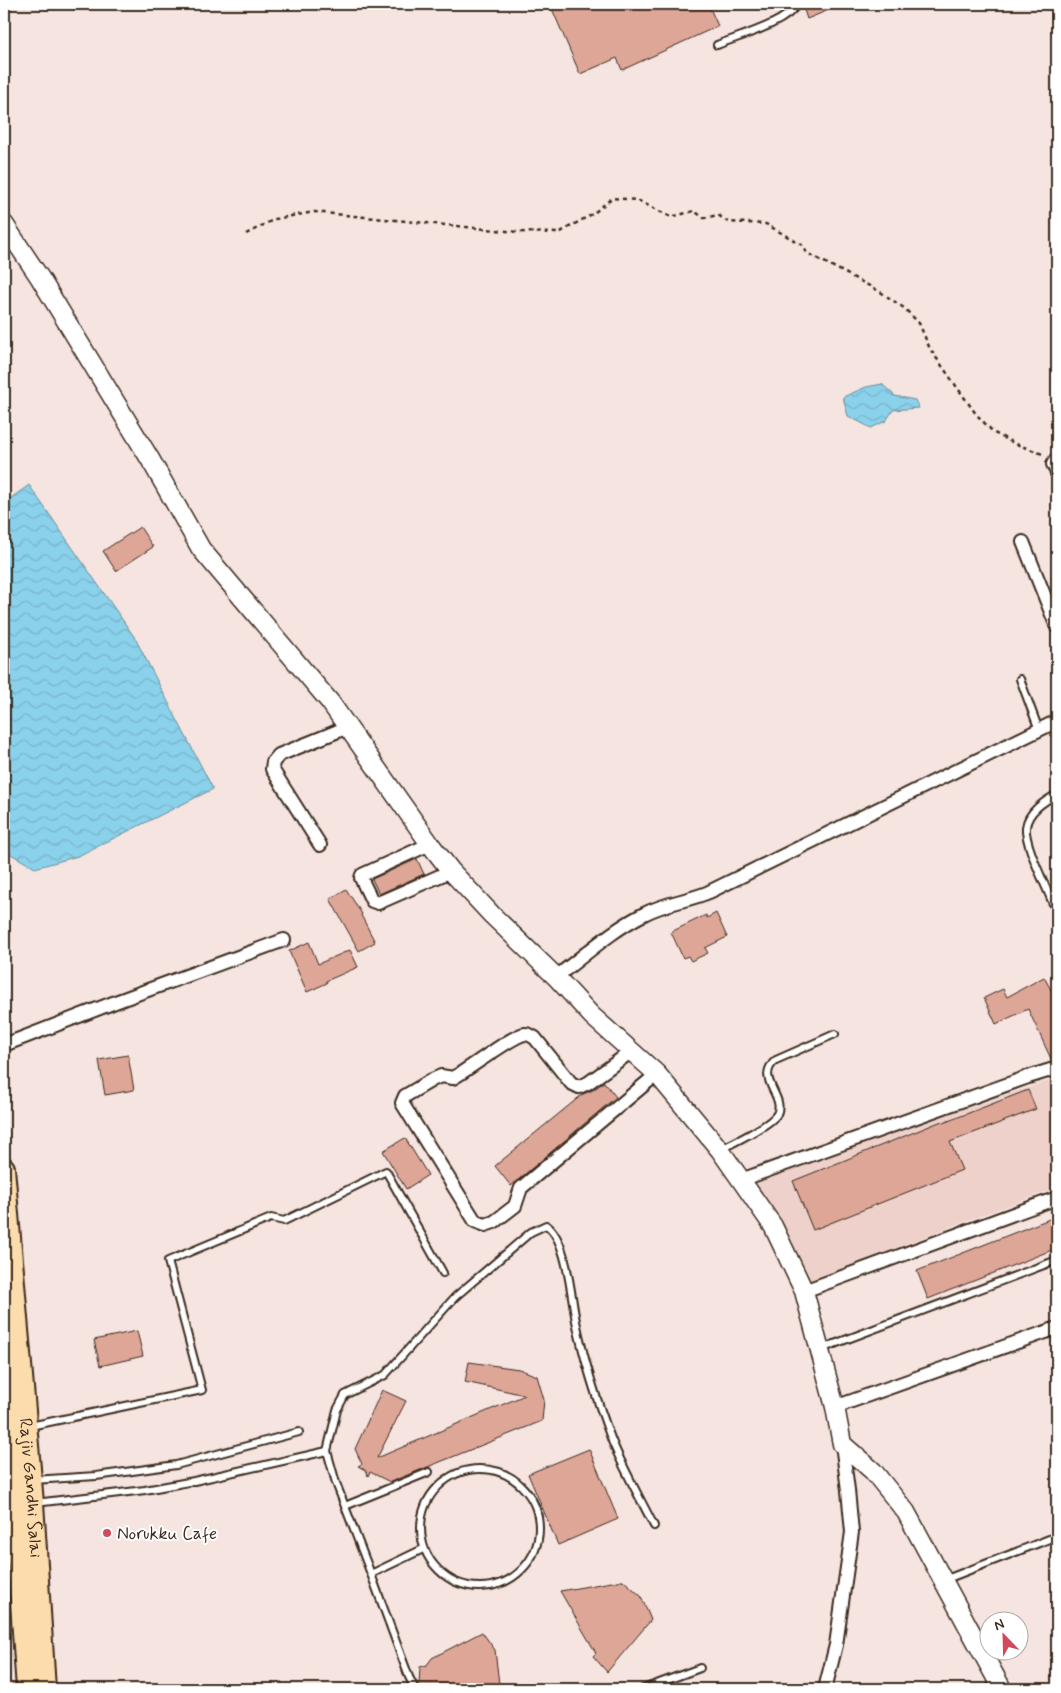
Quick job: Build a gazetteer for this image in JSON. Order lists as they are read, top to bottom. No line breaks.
{"streets":{"main road":["Rajiv Gandhi Salai"]},"places":["Norukku Cafe"],"north":"top left"}
